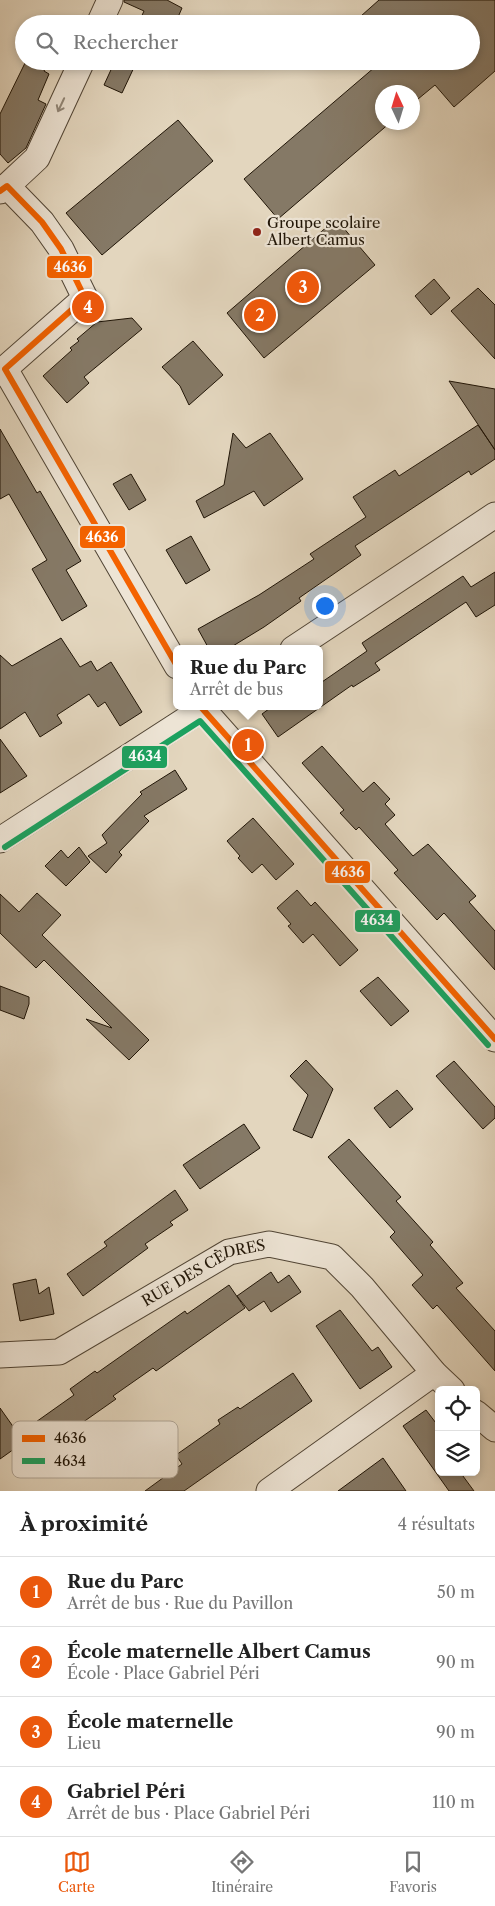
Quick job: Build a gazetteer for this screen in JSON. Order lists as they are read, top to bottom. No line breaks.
{"streets":{"street":["RUE DES CÈDRES"]},"places":["Groupe scolaire Albert Camus"],"lines":["transit line 4636","transit line 4634"],"legend":["4636","4634"],"north":"top","page":{"search":"Rechercher","pins":["3","4","2","1"],"popup":["Rue du Parc","Arrêt de bus"],"heading":["À proximité","4 résultats"],"list":[{"mark":"1","name":"Rue du Parc","note":"Arrêt de bus · Rue du Pavillon","value":"50 m"},{"mark":"2","name":"École maternelle Albert Camus","note":"École · Place Gabriel Péri","value":"90 m"},{"mark":"3","name":"École maternelle","note":"Lieu","value":"90 m"},{"mark":"4","name":"Gabriel Péri","note":"Arrêt de bus · Place Gabriel Péri","value":"110 m"}],"nav":["Carte","Itinéraire","Favoris"]}}
